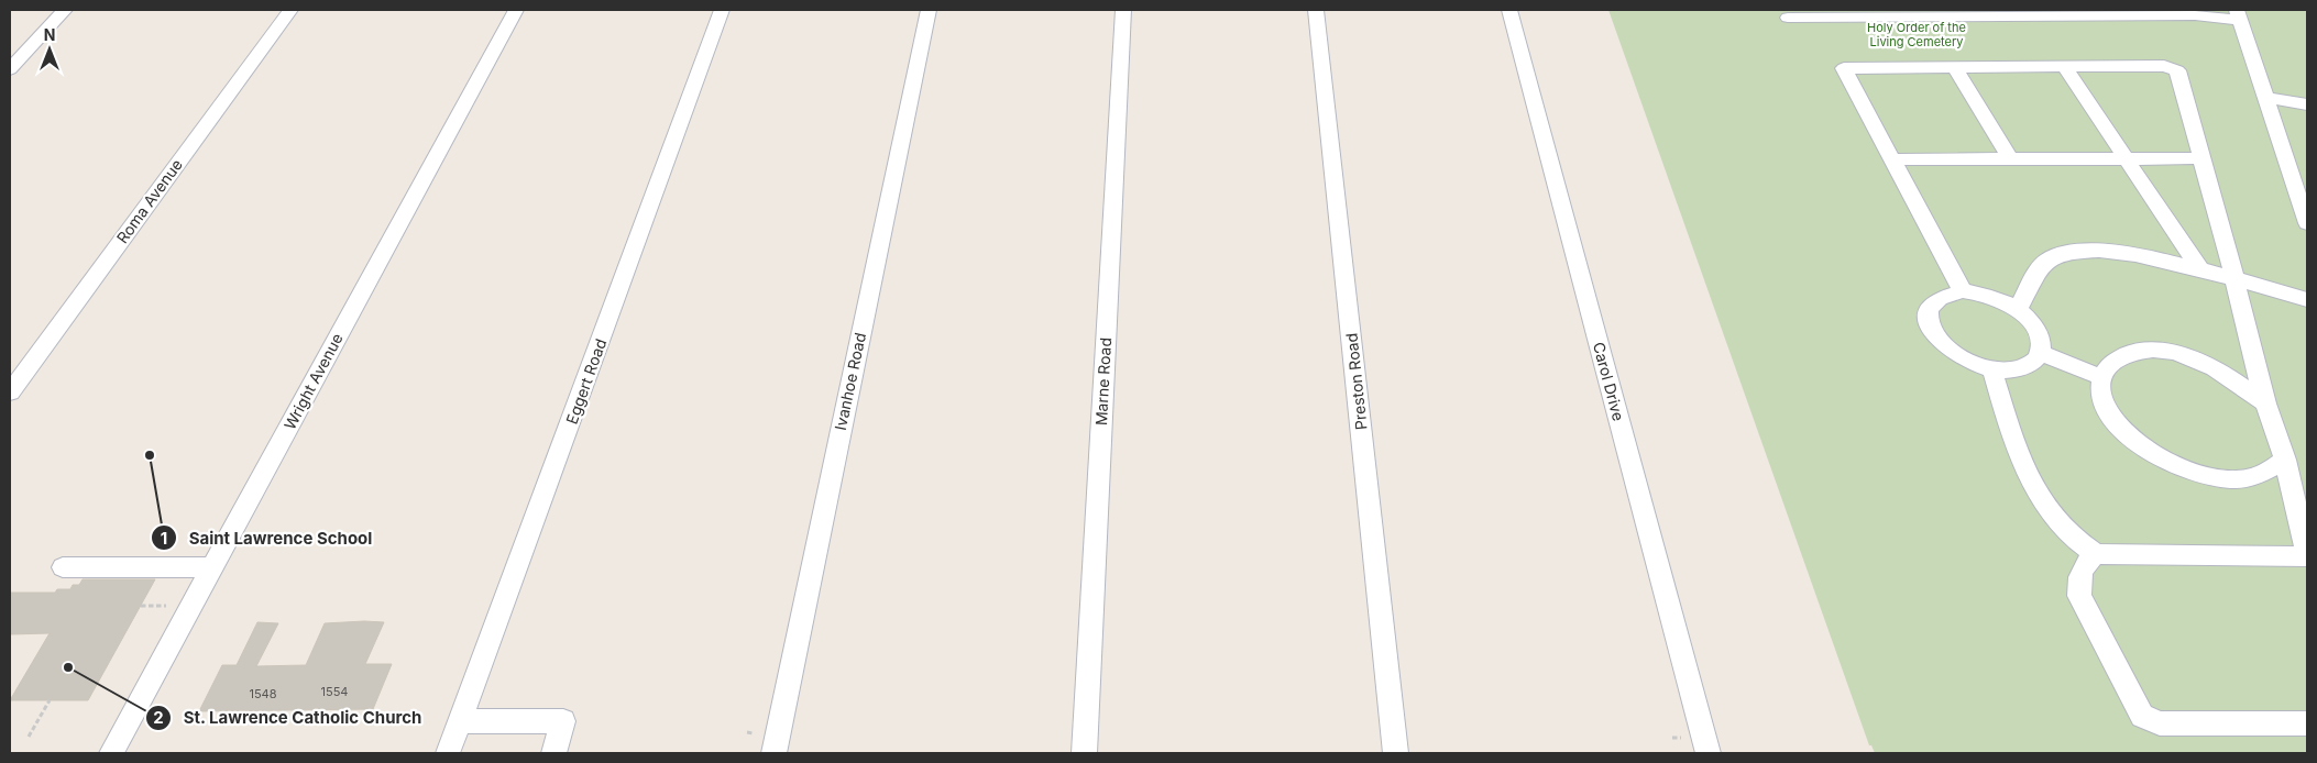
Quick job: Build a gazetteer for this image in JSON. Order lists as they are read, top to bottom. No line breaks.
{"streets":{"street":["Roma Avenue","Wright Avenue","Eggert Road","Ivanhoe Road","Marne Road","Preston Road","Carol Drive"]},"parks":["Holy Order of the Living Cemetery"],"places":["Saint Lawrence School","St. Lawrence Catholic Church"],"house_numbers":["1554","1548"],"north":"top"}
